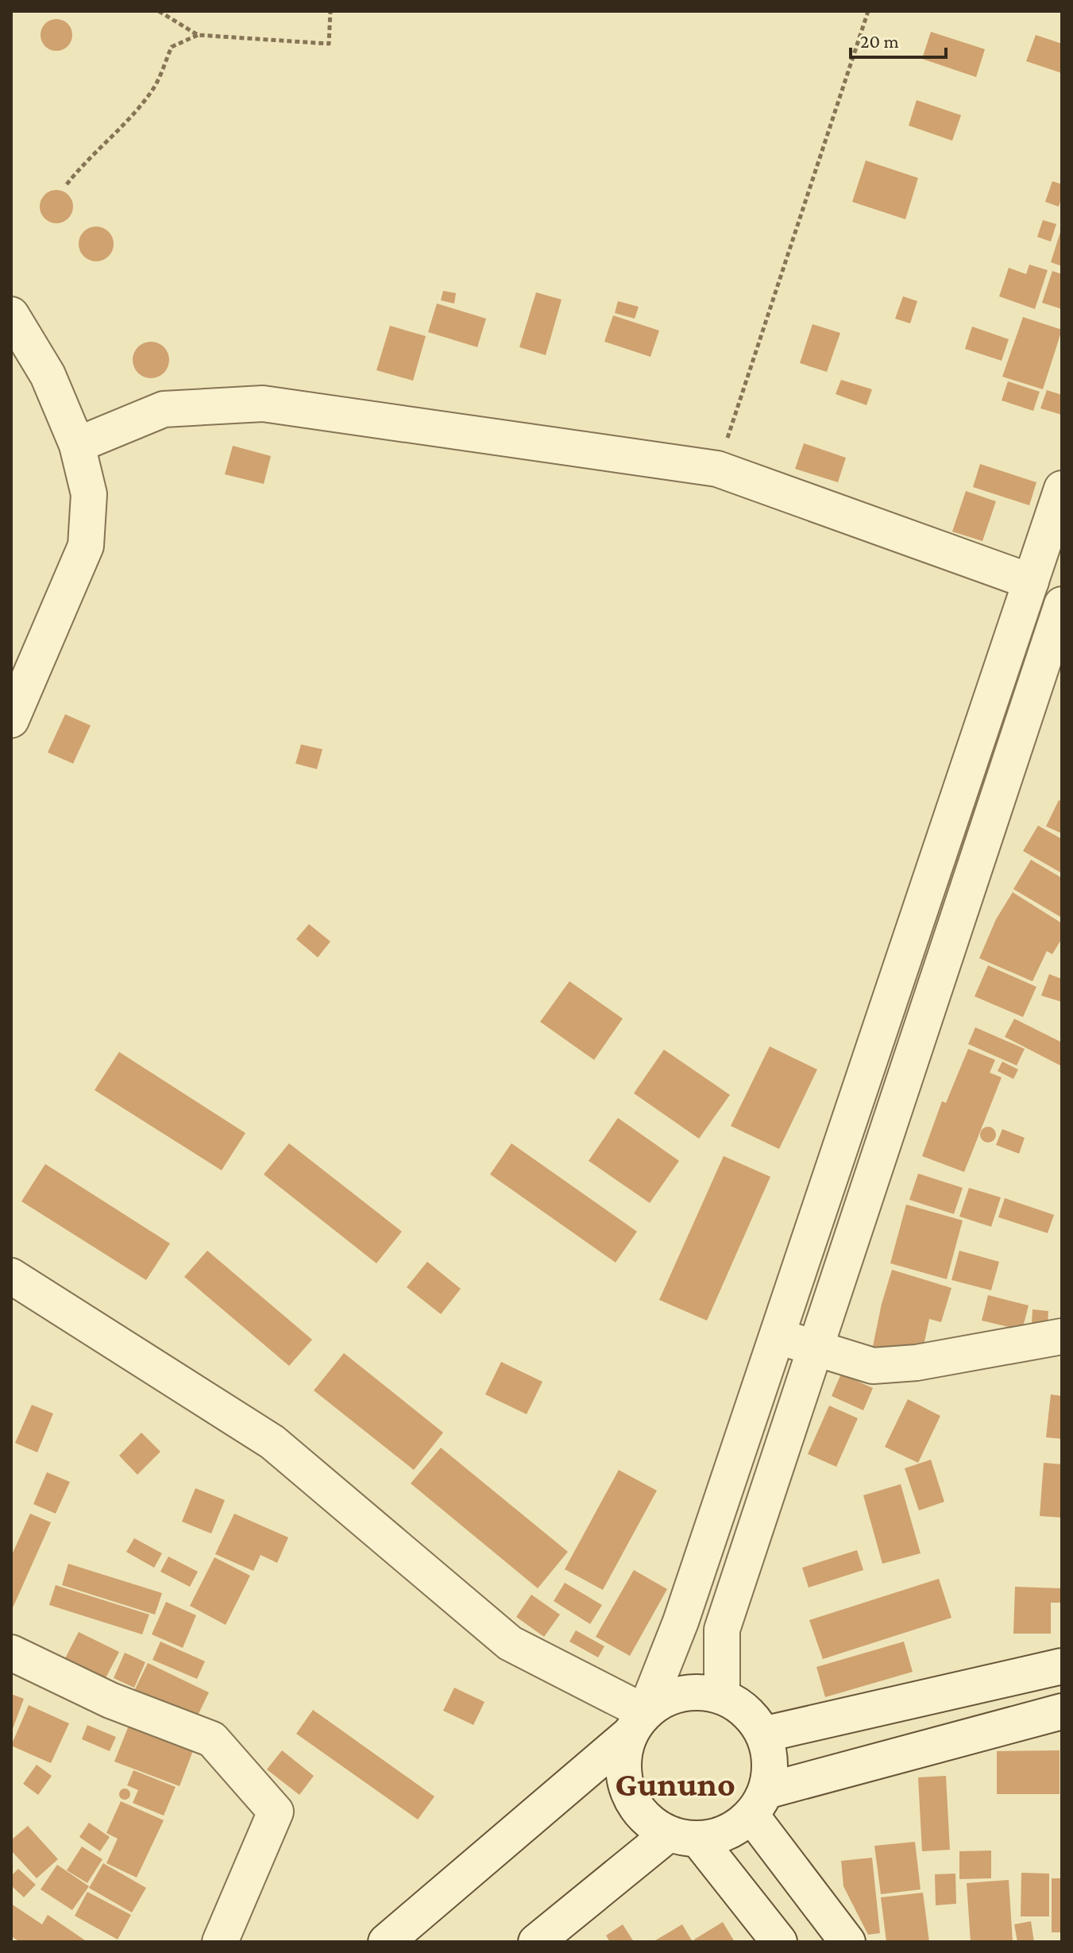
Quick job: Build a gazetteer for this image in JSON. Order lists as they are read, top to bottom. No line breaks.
{"districts":["Gununo"],"scale_bar":"20 m"}
